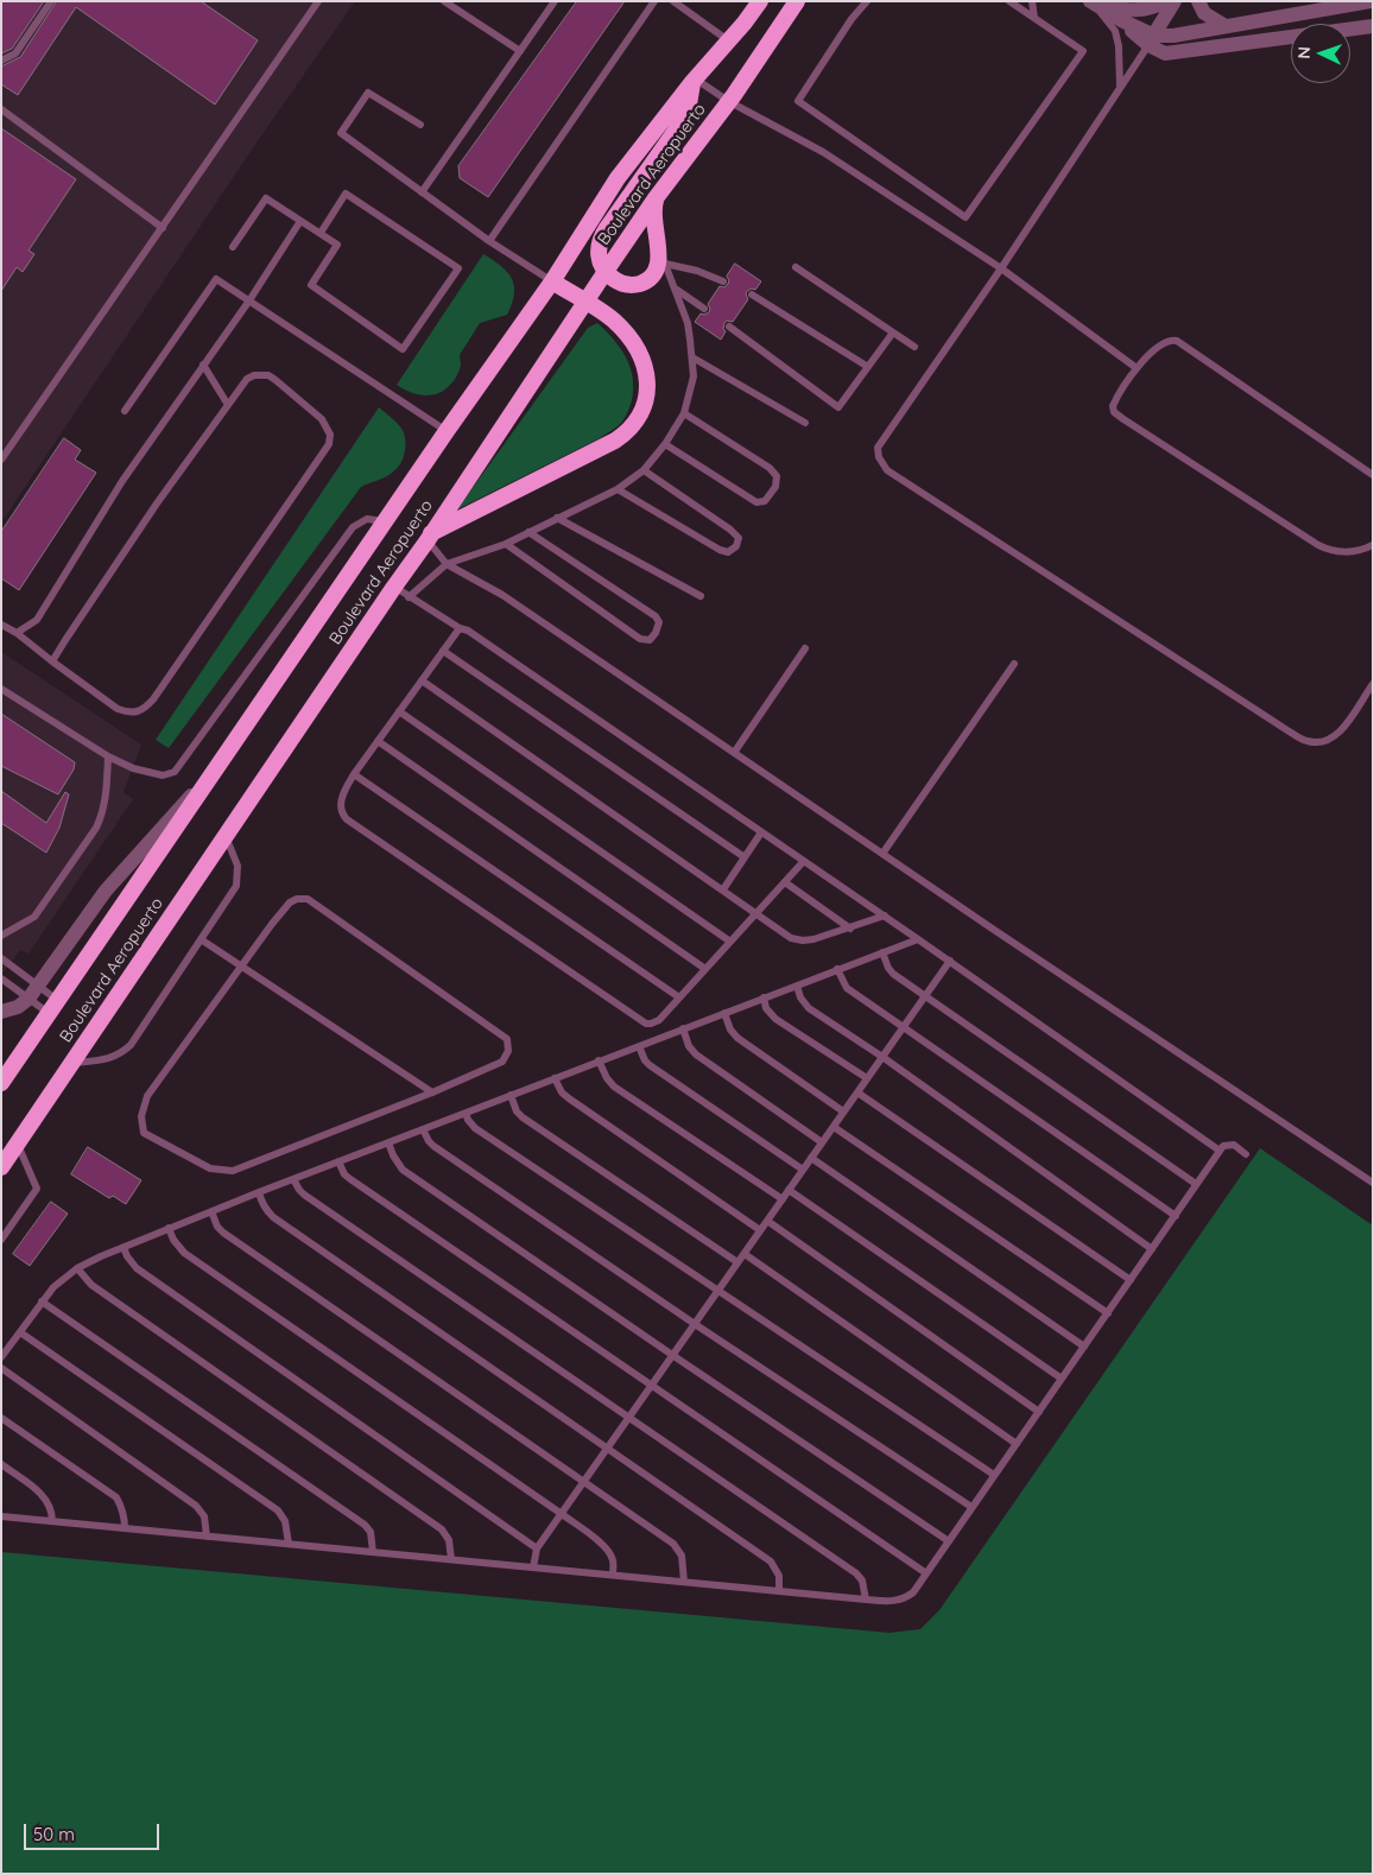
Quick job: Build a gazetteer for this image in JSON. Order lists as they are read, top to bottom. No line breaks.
{"streets":{"highway":["Boulevard Aeropuerto"]},"scale_bar":"50 m","north":"left"}
